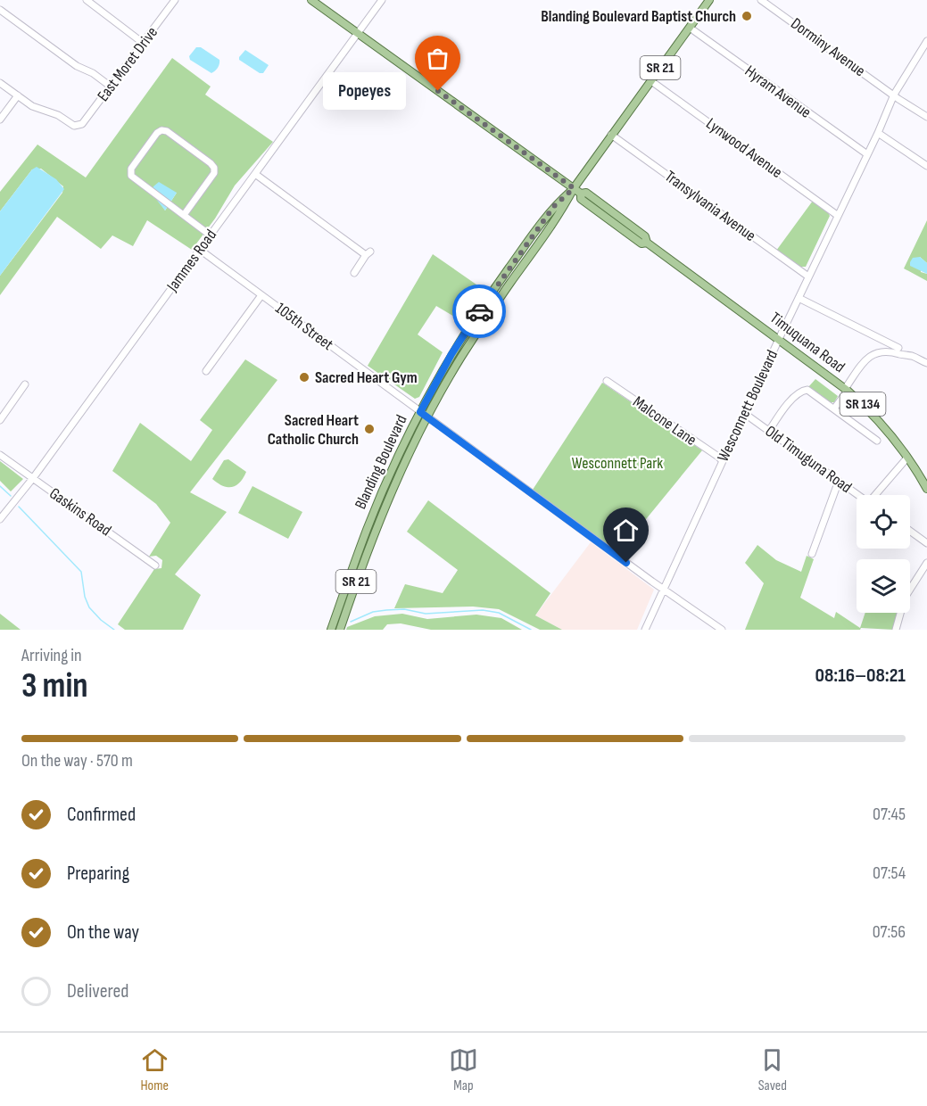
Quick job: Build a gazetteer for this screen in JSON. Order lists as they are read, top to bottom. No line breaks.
{"streets":{"main road":["SR 21","Timuquana Road","SR 134","Blanding Boulevard"],"street":["Dorminy Avenue","East Moret Drive","Hyram Avenue","Lynwood Avenue","Transylvania Avenue","Jammes Road","105th Street","Wesconnett Boulevard","Malcone Lane","Old Timuguna Road","Gaskins Road"]},"crossings":[["Dorminy Avenue","Wesconnett Boulevard"],["Hyram Avenue","Wesconnett Boulevard"],["Hyram Avenue","Blanding Boulevard"],["Lynwood Avenue","Wesconnett Boulevard"],["Lynwood Avenue","Blanding Boulevard"],["Transylvania Avenue","Wesconnett Boulevard"],["Transylvania Avenue","Blanding Boulevard"],["Jammes Road","105th Street"],["Jammes Road","Timuquana Road"],["Jammes Road","Gaskins Road"],["105th Street","Wesconnett Boulevard"],["105th Street","Blanding Boulevard"],["Timuquana Road","Wesconnett Boulevard"],["Timuquana Road","Blanding Boulevard"],["Wesconnett Boulevard","Malcone Lane"],["Wesconnett Boulevard","Old Timuguna Road"]],"parks":["Wesconnett Park"],"places":["Blanding Boulevard Baptist Church","Popeyes","Sacred Heart Gym","Sacred Heart Catholic Church"],"page":{"bubble":"Popeyes","heading":["3 min","Arriving in","08:16–08:21"],"bar":"On the way · 570 m","list":[["Confirmed","07:45"],["Preparing","07:54"],["On the way","07:56"],"Delivered"],"tabs":["Home","Map","Saved"]}}
